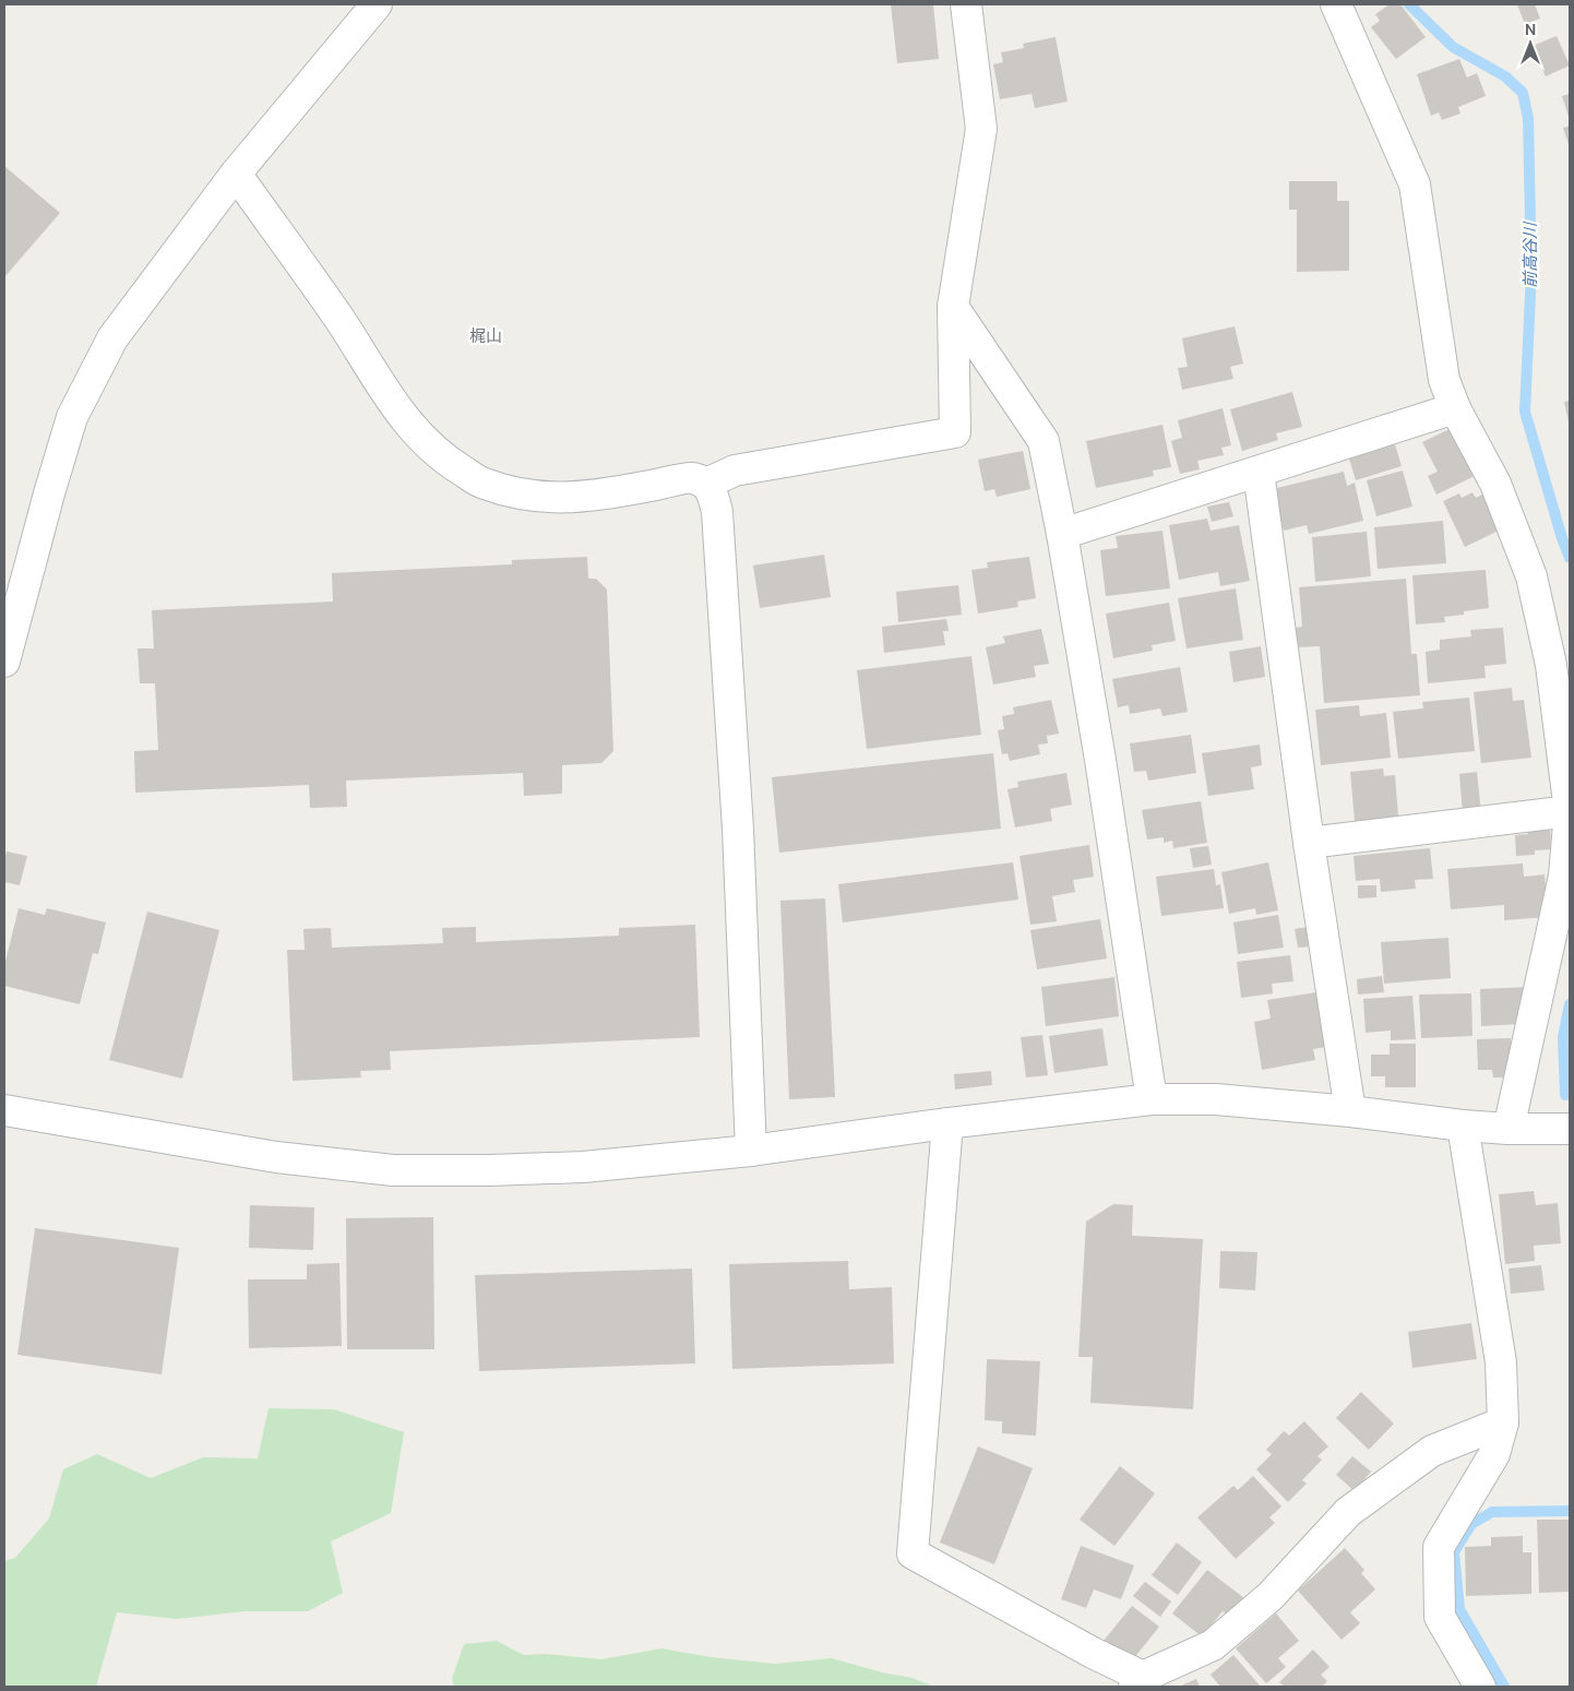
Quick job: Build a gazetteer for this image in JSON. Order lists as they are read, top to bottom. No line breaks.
{"districts":["梶山"],"water":["前高谷川"],"north":"top"}
